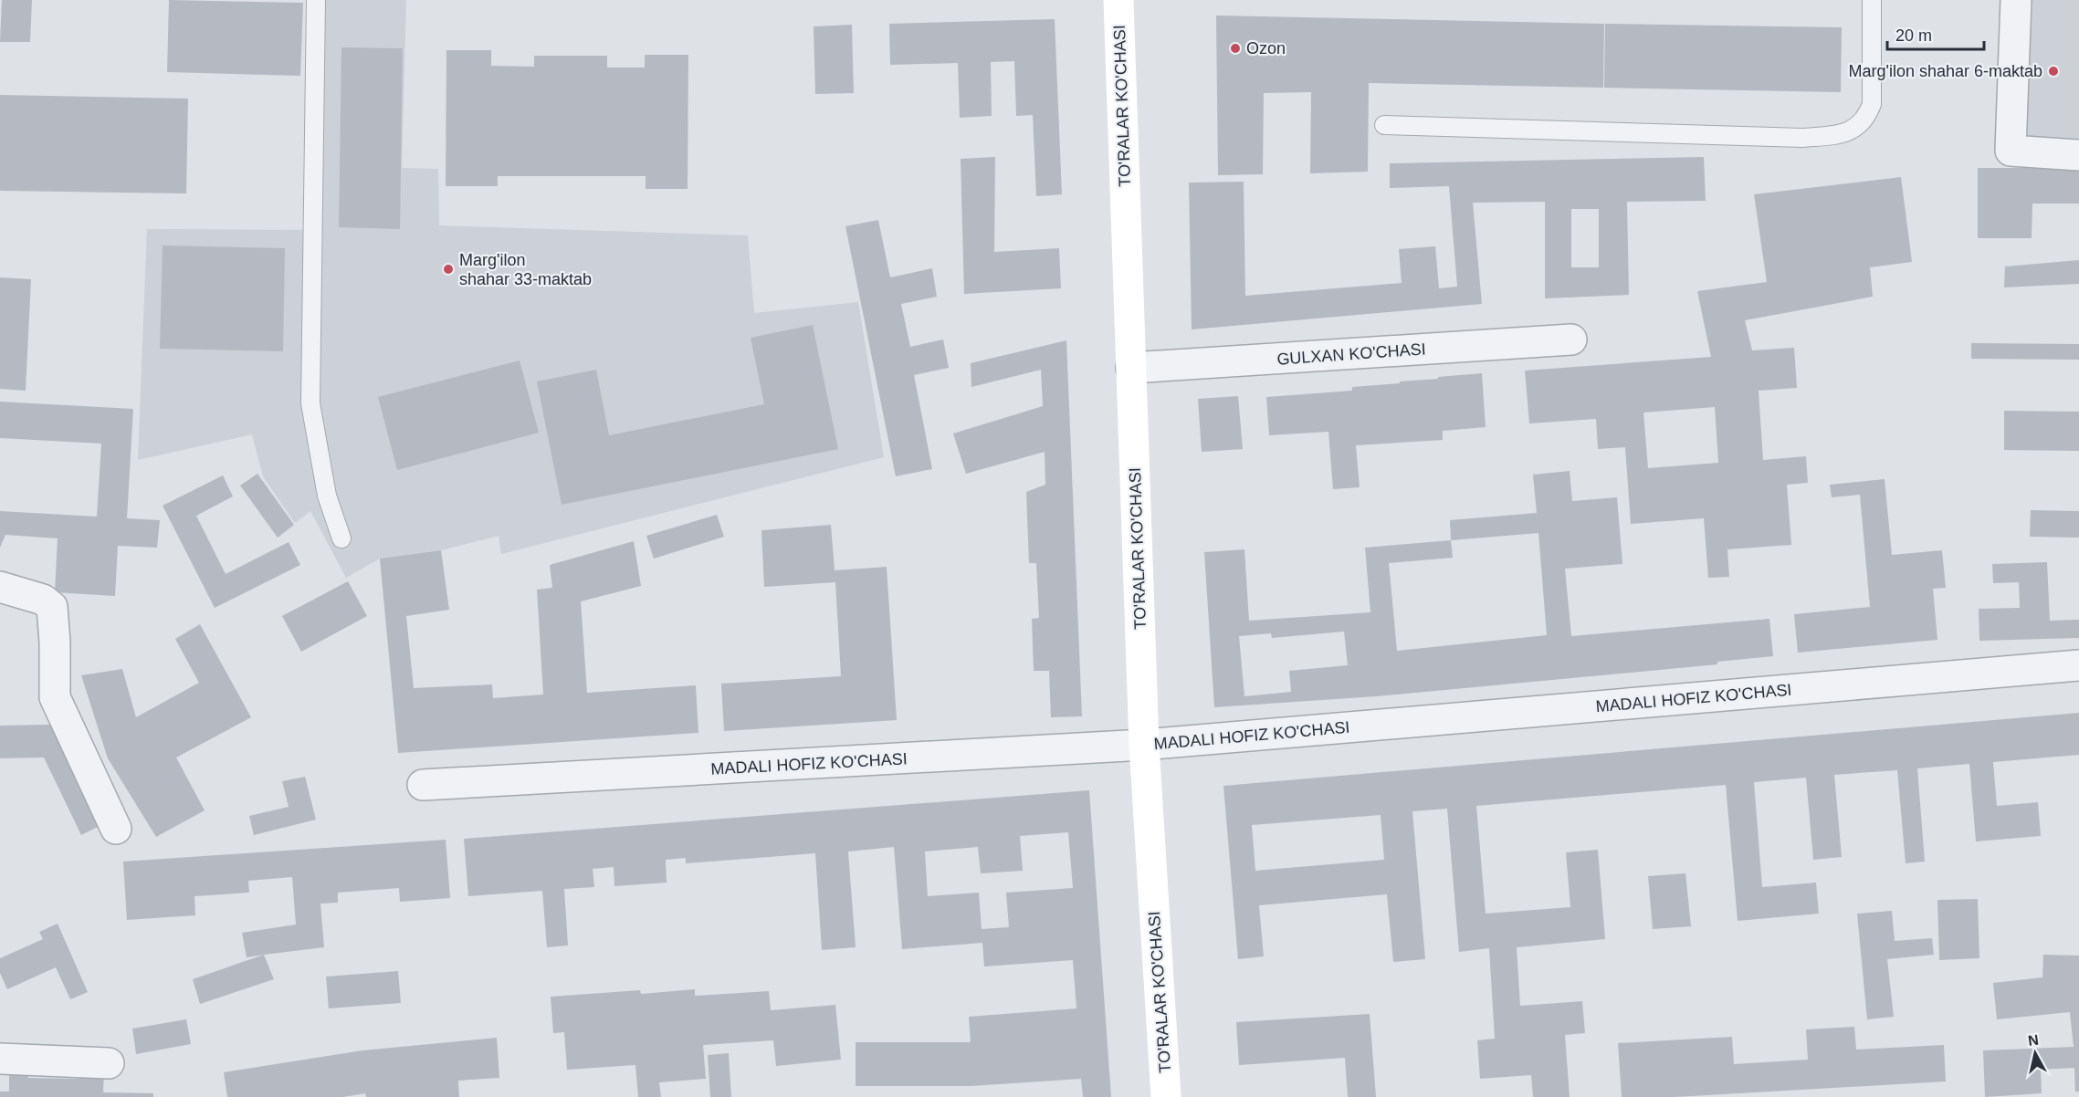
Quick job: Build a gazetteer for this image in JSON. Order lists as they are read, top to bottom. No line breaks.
{"streets":{"street":["TO'RALAR KO'CHASI","GULXAN KO'CHASI","MADALI HOFIZ KO'CHASI"]},"crossings":[["TO'RALAR KO'CHASI","GULXAN KO'CHASI"],["TO'RALAR KO'CHASI","MADALI HOFIZ KO'CHASI"]],"places":["Ozon","Marg'ilon shahar 6-maktab","Marg'ilon shahar 33-maktab"],"scale_bar":"20 m","north":"top"}
